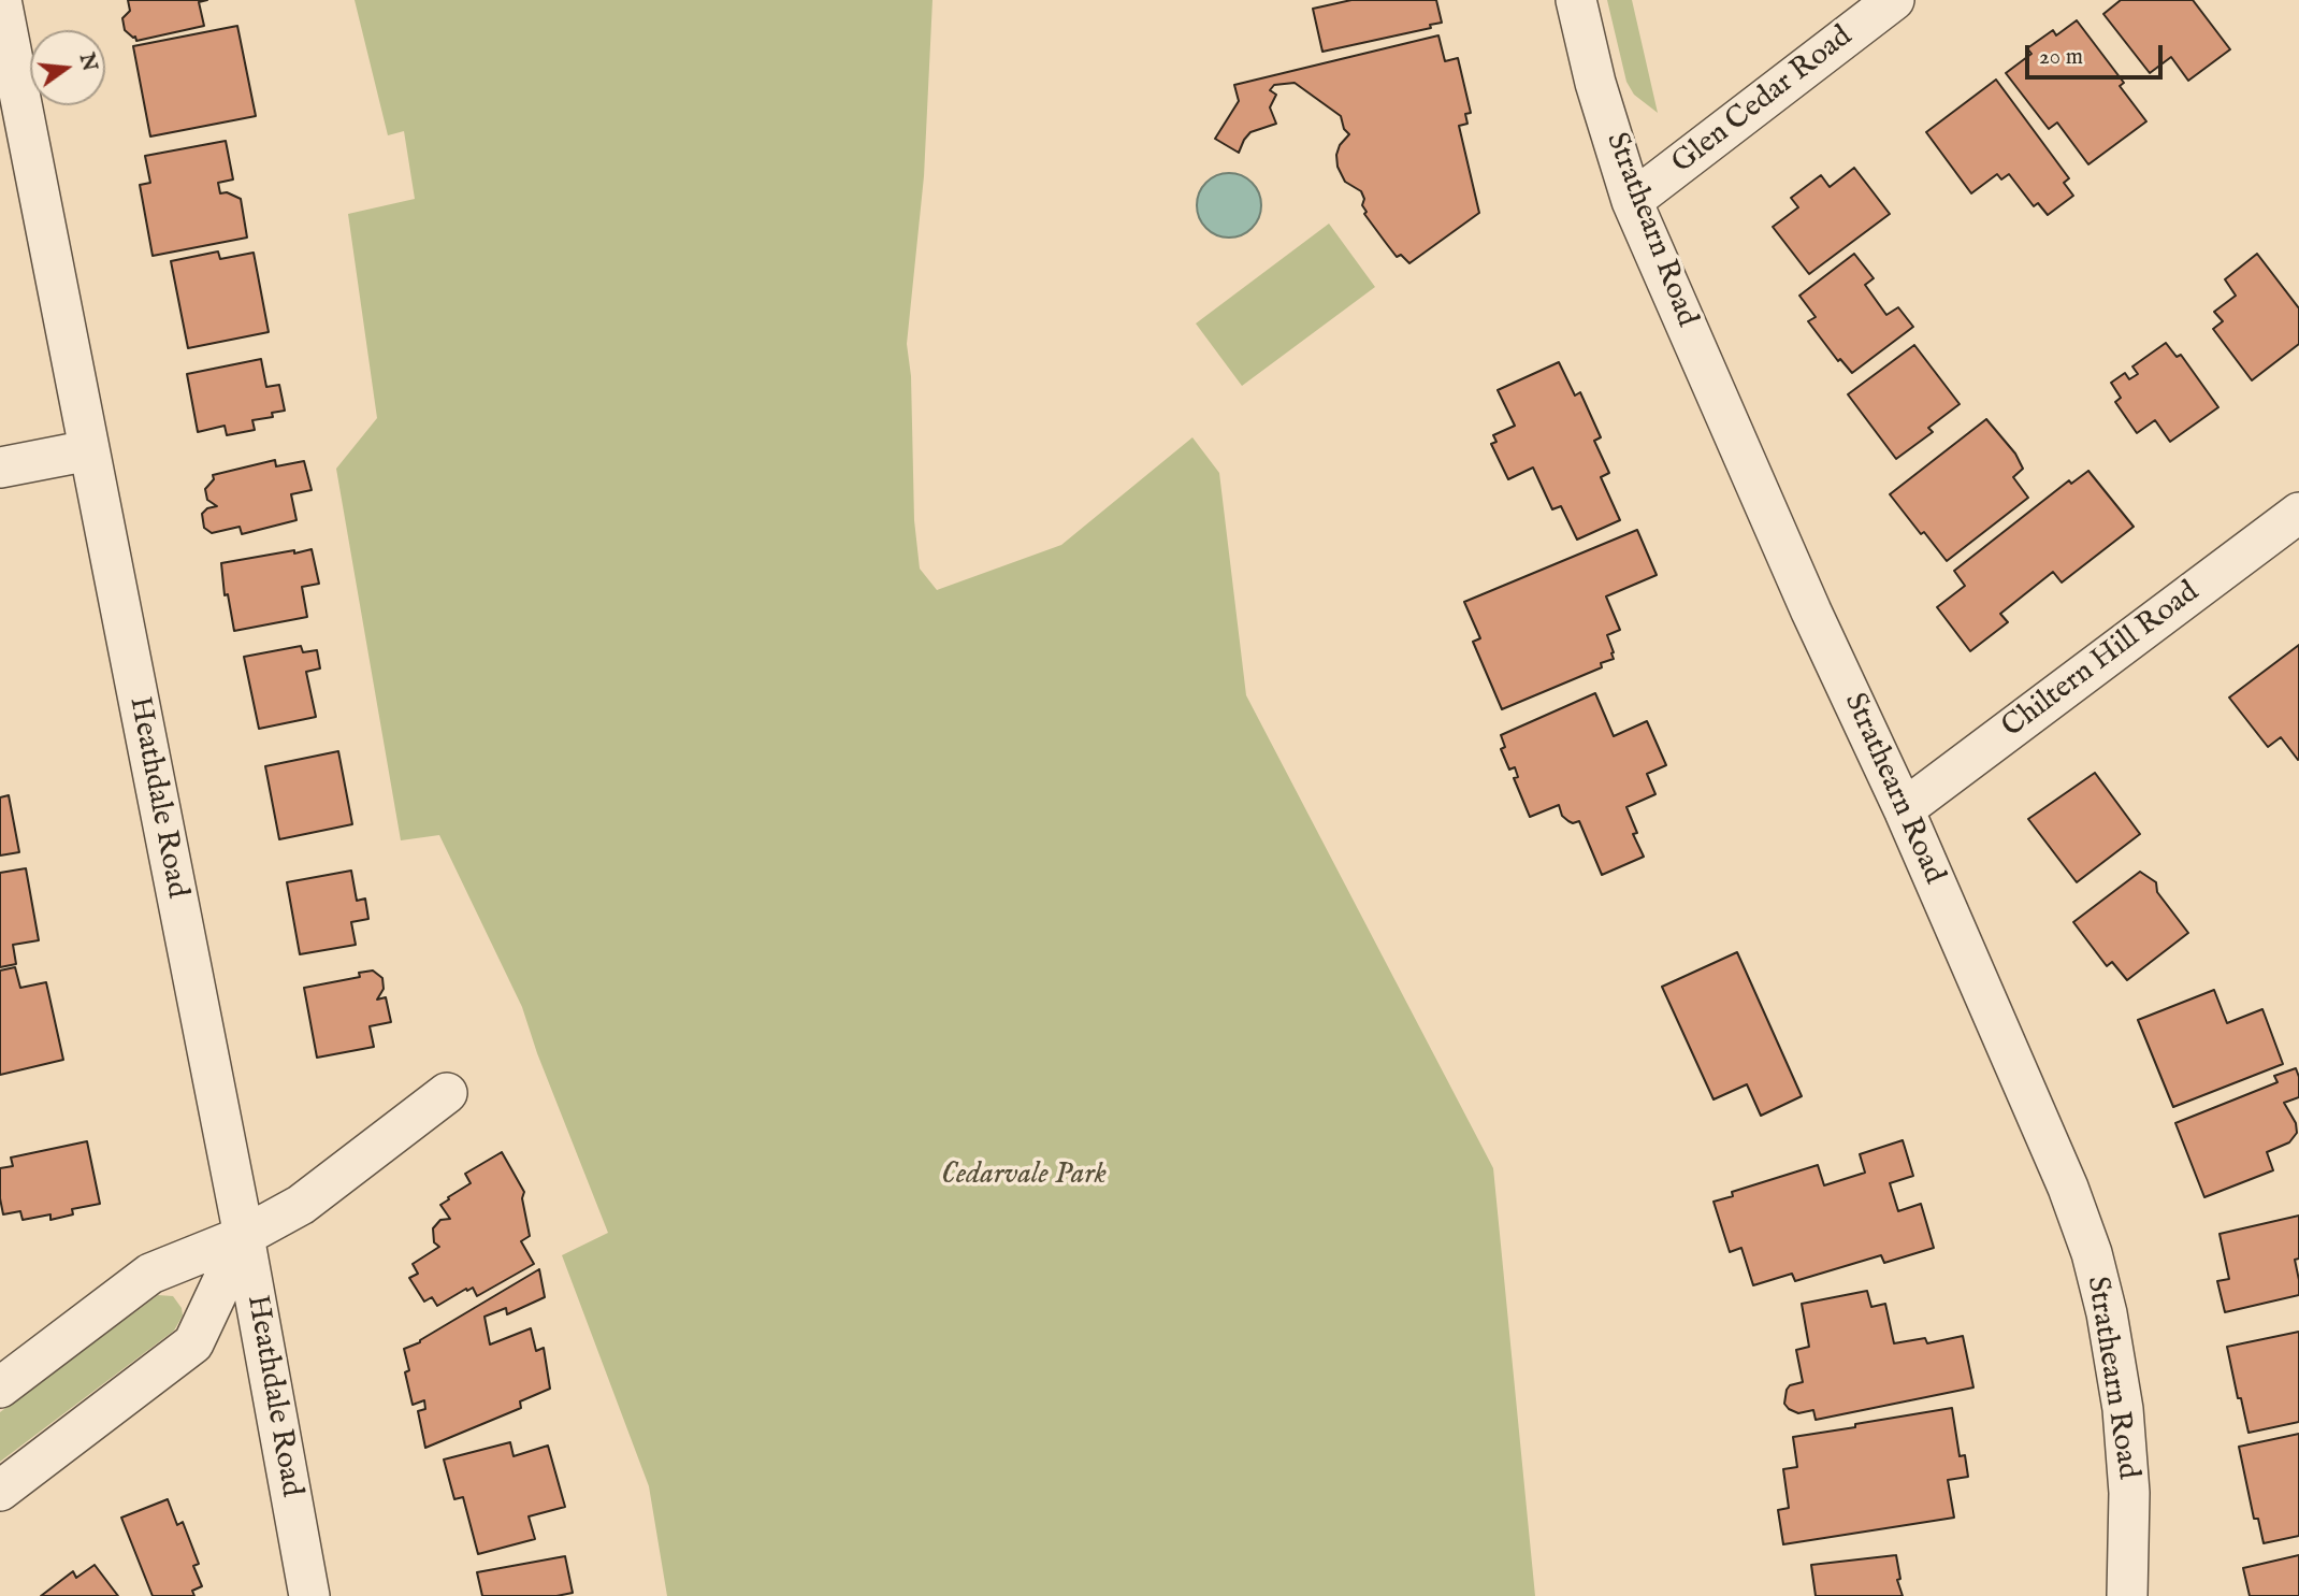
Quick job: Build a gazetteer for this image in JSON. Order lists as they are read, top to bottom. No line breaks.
{"streets":{"street":["Glen Cedar Road","Strathearn Road","Chiltern Hill Road","Heathdale Road"]},"crossings":[["Glen Cedar Road","Strathearn Road"],["Strathearn Road","Chiltern Hill Road"]],"parks":["Cedarvale Park"],"scale_bar":"20 m","north":"right"}
